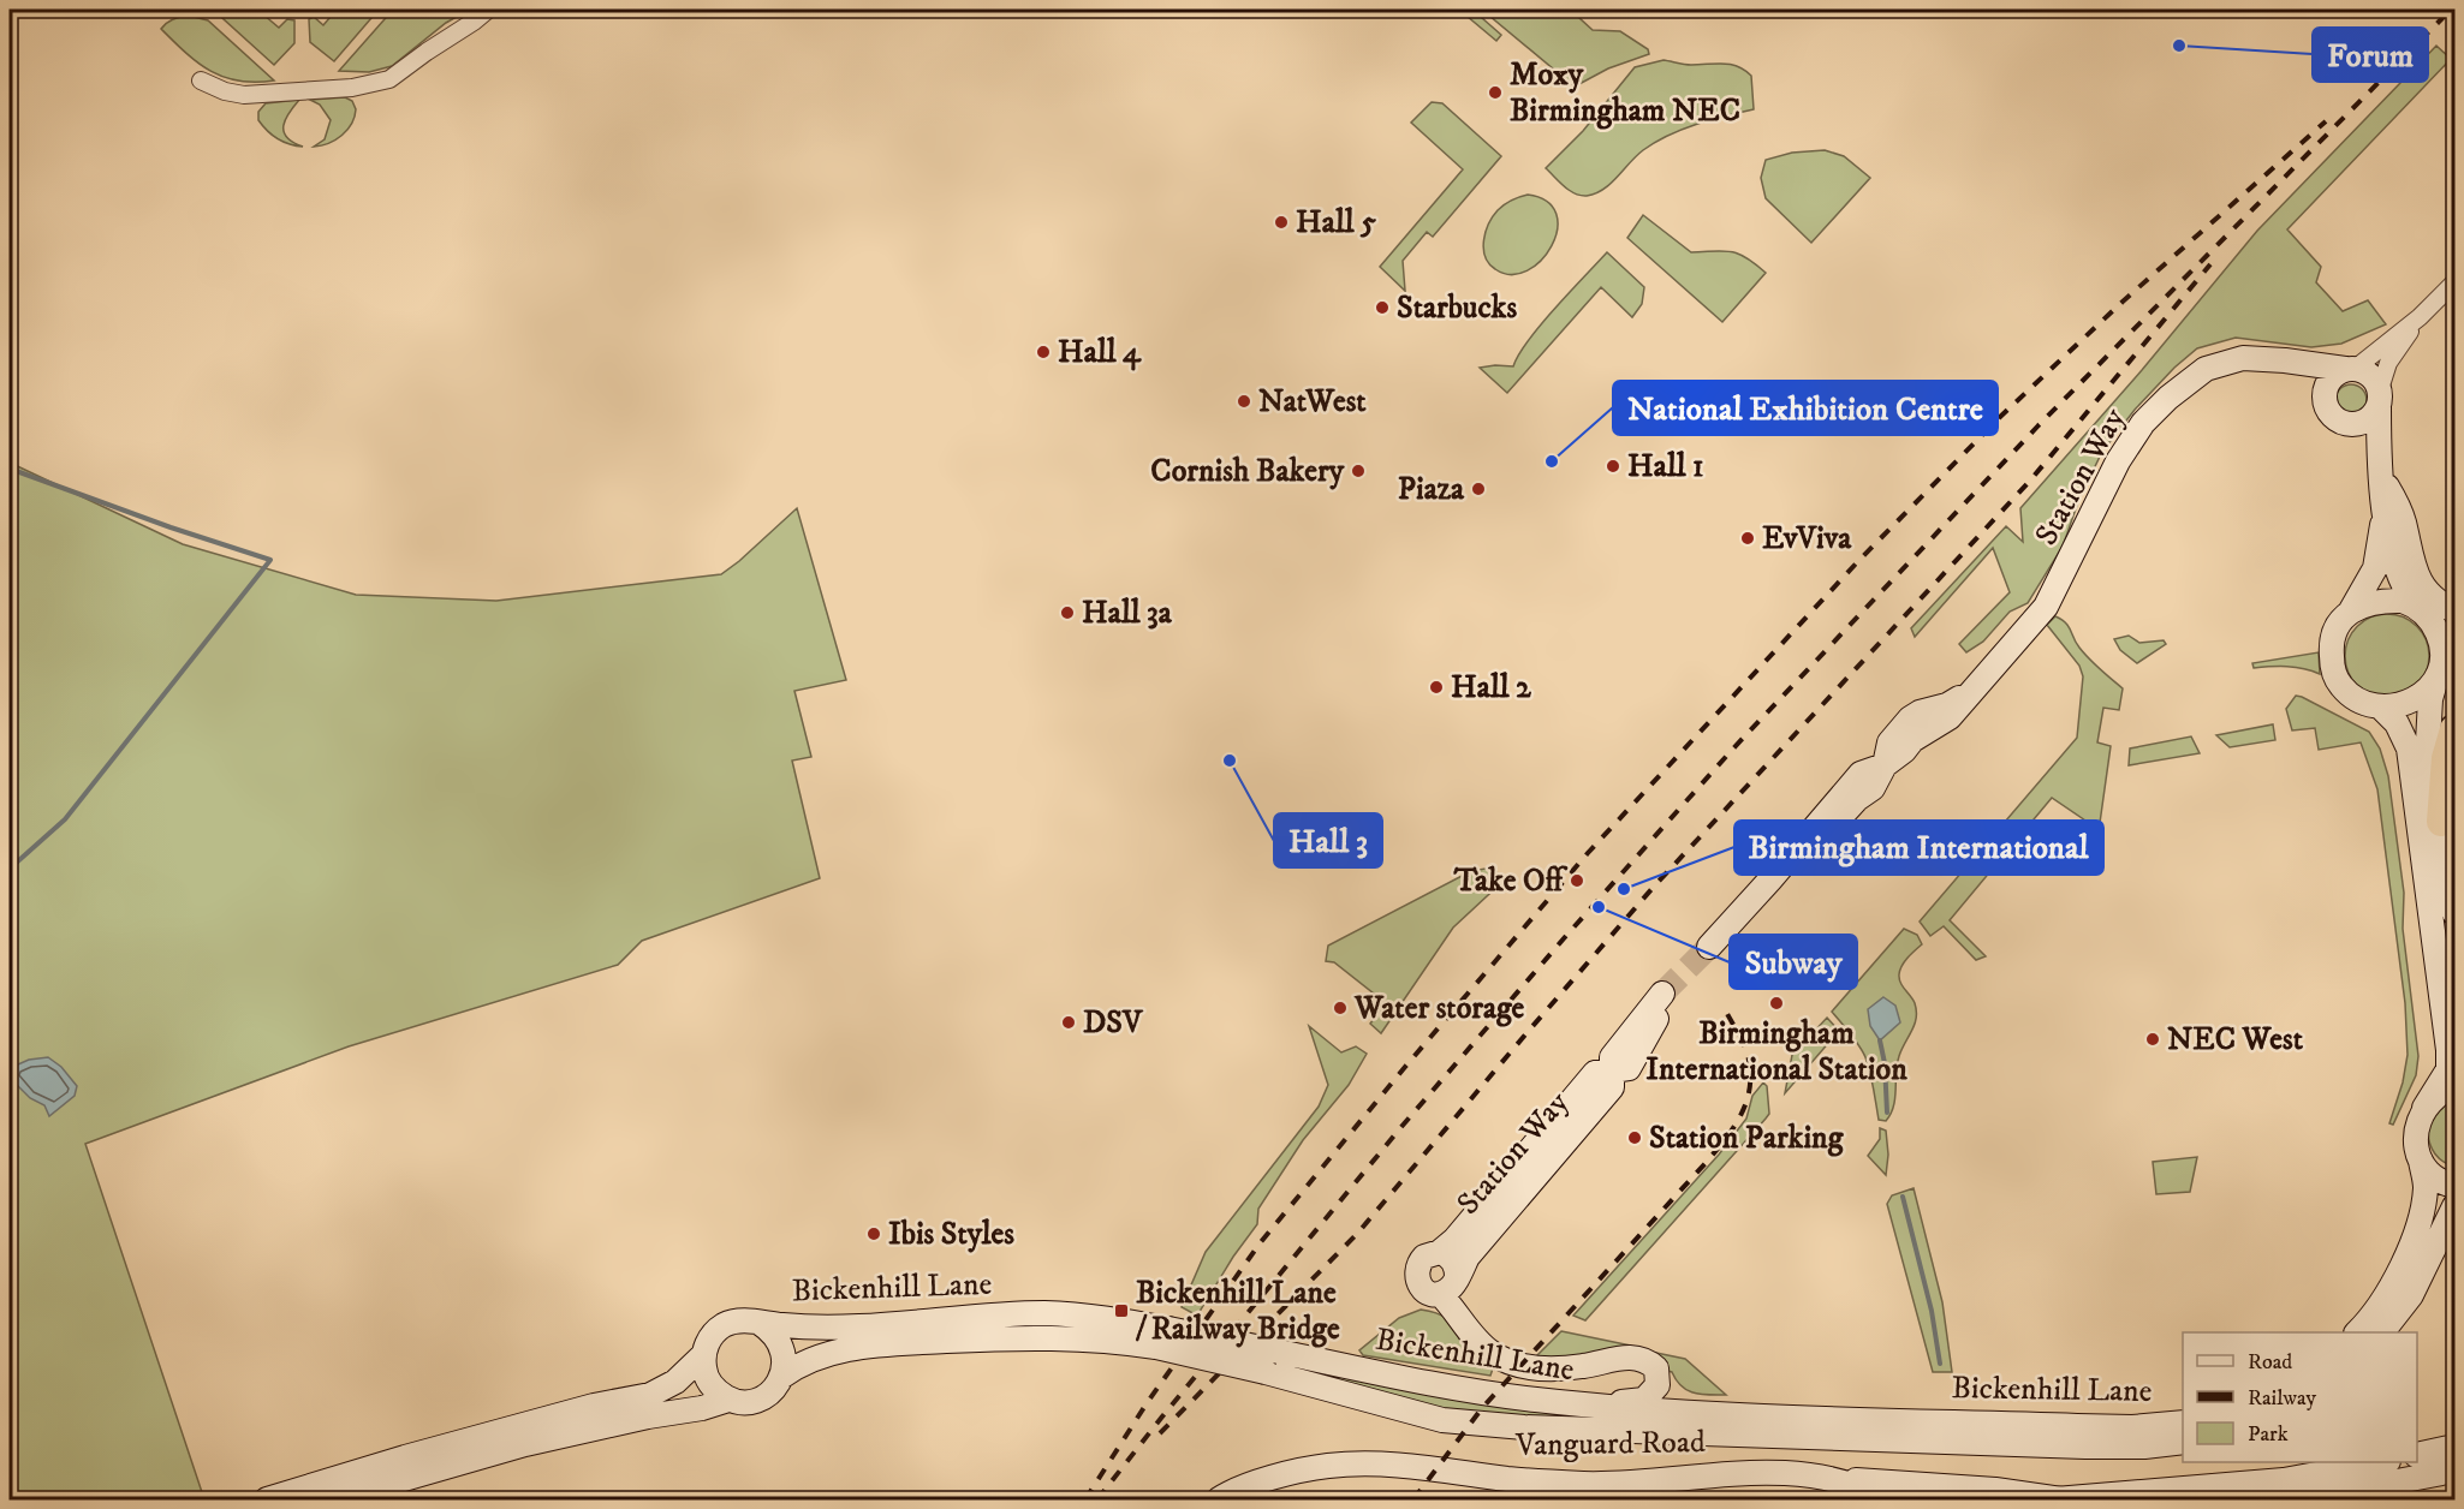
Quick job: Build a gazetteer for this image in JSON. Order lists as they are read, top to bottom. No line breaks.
{"streets":{"main road":["Station Way","Bickenhill Lane","Vanguard Road"]},"places":{"other":["Forum","Moxy Birmingham NEC","Hall 5","Starbucks","Hall 4","NatWest","National Exhibition Centre","Hall 1","Cornish Bakery","Piaza","EvViva","Hall 3a","Hall 2","Hall 3","Take Off","Birmingham International","Subway","Birmingham International Station","Water storage","DSV","NEC West","Station Parking","Ibis Styles"],"transit":["Bickenhill Lane / Railway Bridge"]},"legend":["Road","Railway","Park"]}
